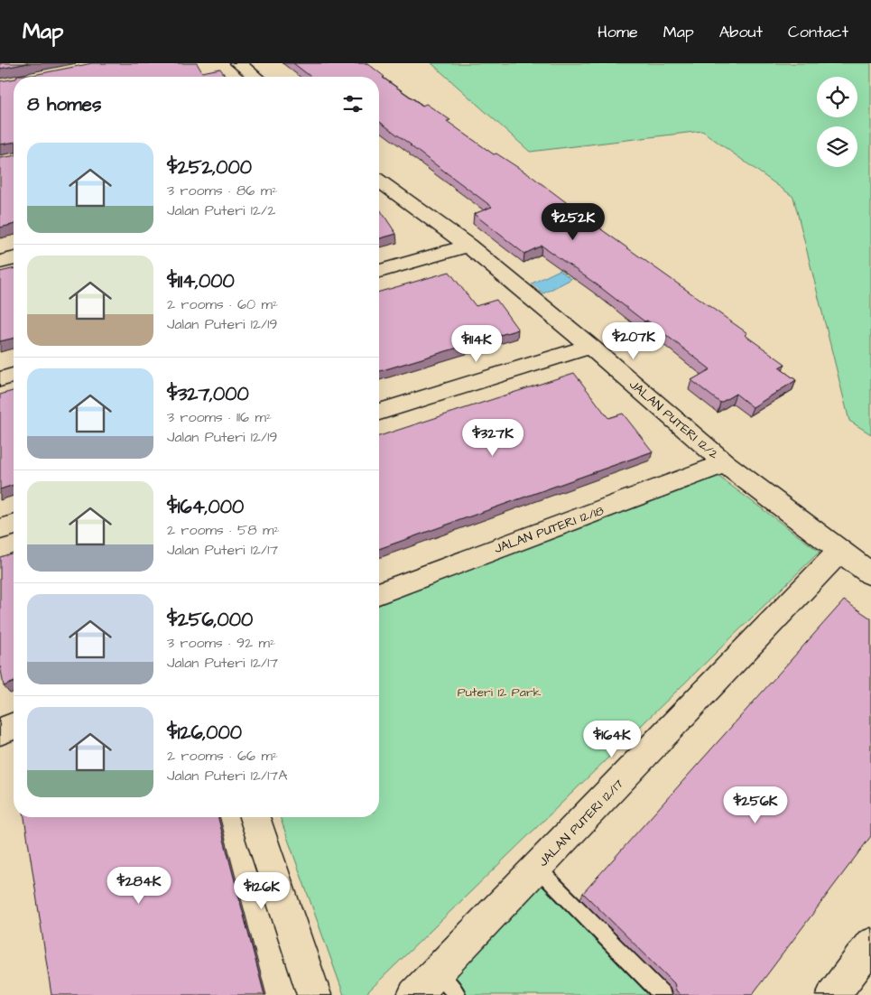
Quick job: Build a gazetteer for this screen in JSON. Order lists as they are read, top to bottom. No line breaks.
{"streets":{"street":["JALAN PUTERI 12/2","JALAN PUTERI 12/18","JALAN PUTERI 12/17"]},"crossings":[["JALAN PUTERI 12/2","JALAN PUTERI 12/18"],["JALAN PUTERI 12/2","JALAN PUTERI 12/17"]],"parks":["Puteri 12 Park"],"page":{"header":"Map","nav":["Home","Map","About","Contact"],"heading":"8 homes","list":[{"name":"$252,000","note":"3 rooms · 86 m² · Jalan Puteri 12/2"},{"name":"$114,000","note":"2 rooms · 60 m² · Jalan Puteri 12/19"},{"name":"$327,000","note":"3 rooms · 116 m² · Jalan Puteri 12/19"},{"name":"$164,000","note":"2 rooms · 58 m² · Jalan Puteri 12/17"},{"name":"$256,000","note":"3 rooms · 92 m² · Jalan Puteri 12/17"},{"name":"$126,000","note":"2 rooms · 66 m² · Jalan Puteri 12/17A"}],"price":["$252K","$207K","$114K","$327K","$164K","$256K","$284K","$126K"]}}
